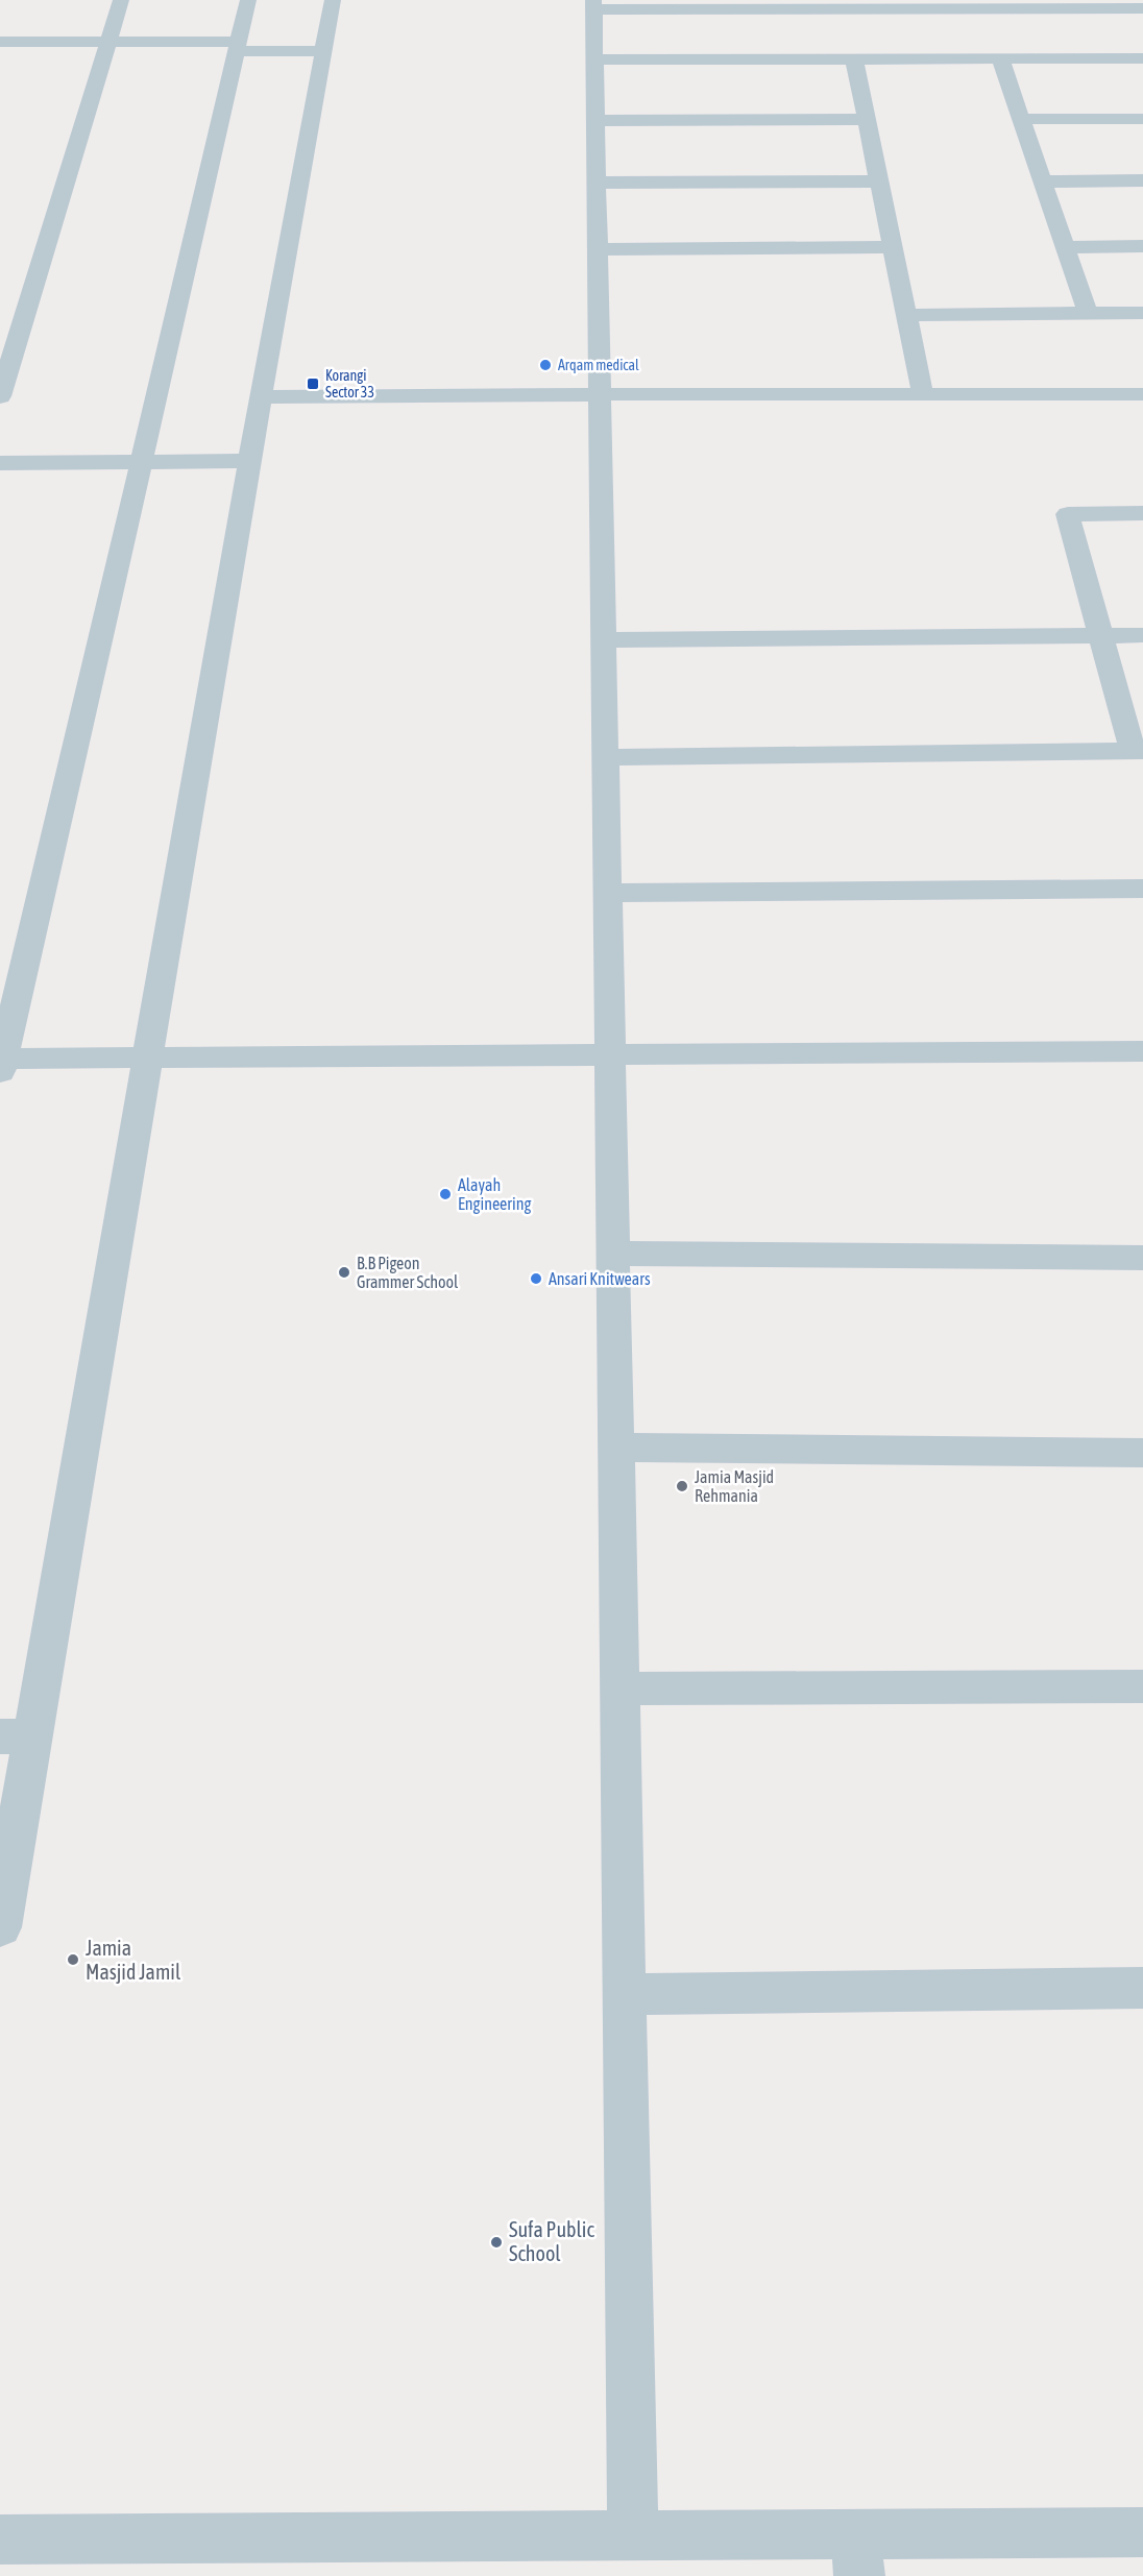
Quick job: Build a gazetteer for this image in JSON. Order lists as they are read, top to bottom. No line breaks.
{"places":{"other":["Arqam medical","Alayah Engineering","B.B Pigeon Grammer School","Ansari Knitwears","Jamia Masjid Rehmania","Jamia Masjid Jamil","Sufa Public School"],"transit":["Korangi Sector 33"]}}
